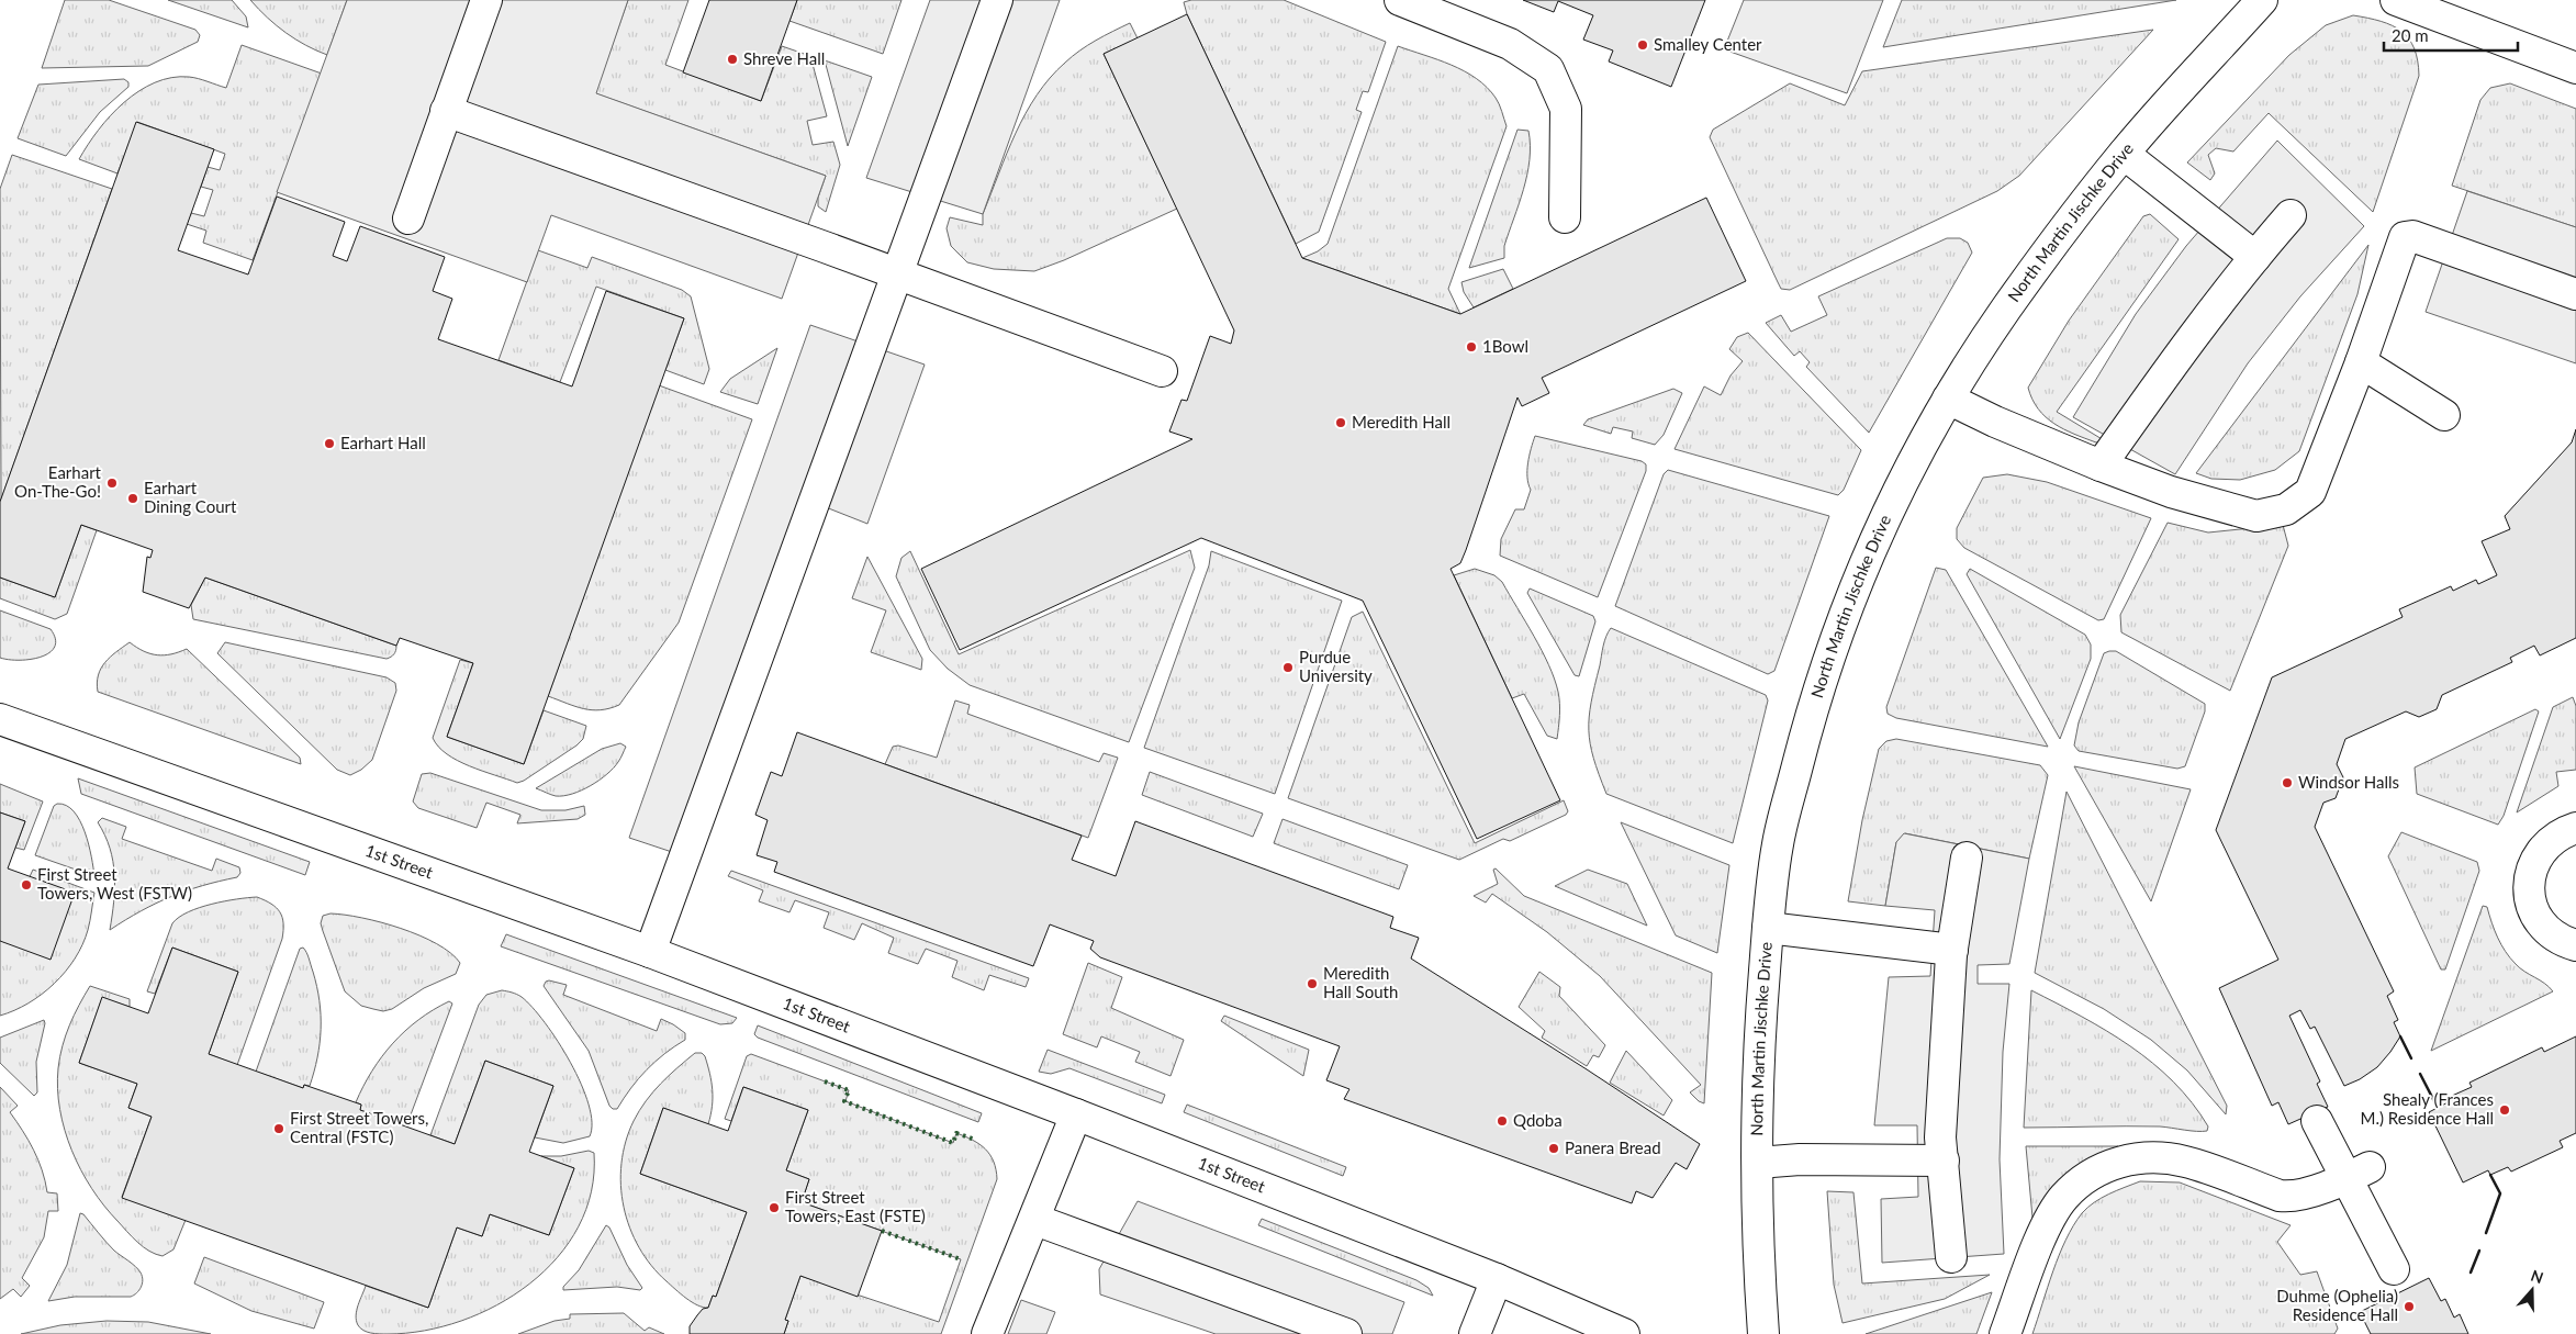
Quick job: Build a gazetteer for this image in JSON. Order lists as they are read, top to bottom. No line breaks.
{"streets":{"street":["North Martin Jischke Drive","1st Street"]},"places":["Smalley Center","Shreve Hall","1Bowl","Meredith Hall","Earhart Hall","Earhart On-The-Go!","Earhart Dining Court","Purdue University","Windsor Halls","First Street Towers, West (FSTW)","Meredith Hall South","Shealy (Frances M.) Residence Hall","Qdoba","First Street Towers, Central (FSTC)","Panera Bread","First Street Towers, East (FSTE)","Duhme (Ophelia) Residence Hall"],"scale_bar":"20 m","north":"top"}
